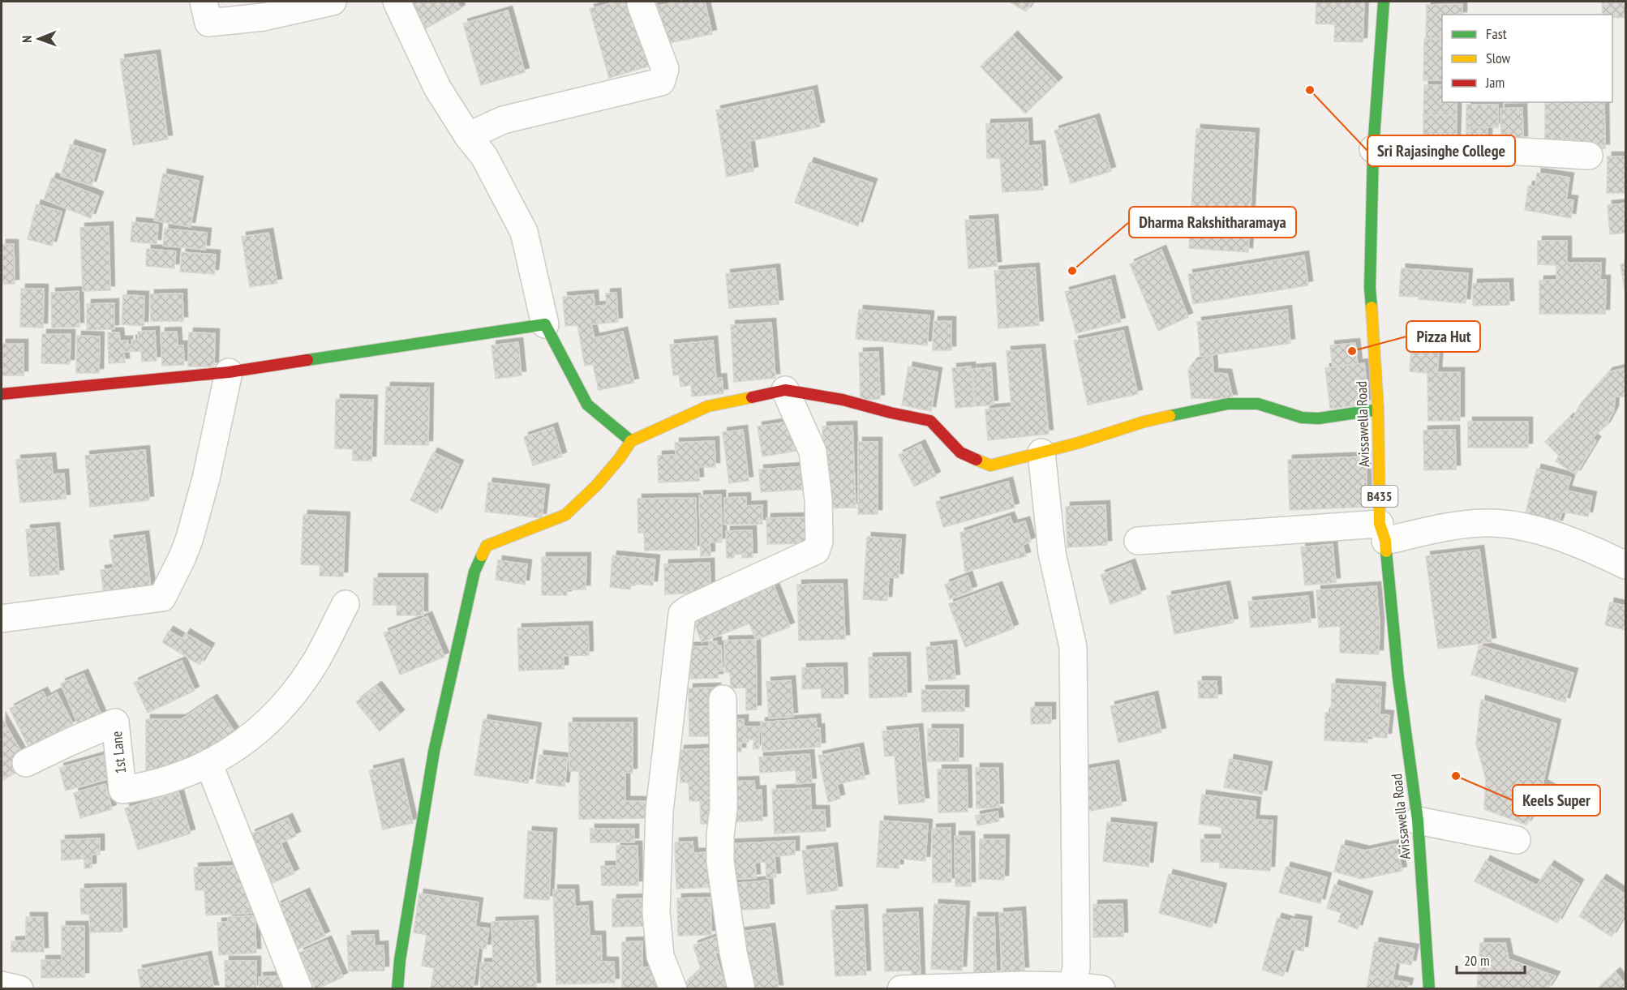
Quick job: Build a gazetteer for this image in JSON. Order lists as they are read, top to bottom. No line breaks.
{"streets":{"street":["Avissawella Road","B435","1st Lane"]},"places":["Sri Rajasinghe College","Dharma Rakshitharamaya","Pizza Hut","Keels Super"],"legend":["Fast","Slow","Jam"],"scale_bar":"20 m","north":"left"}
